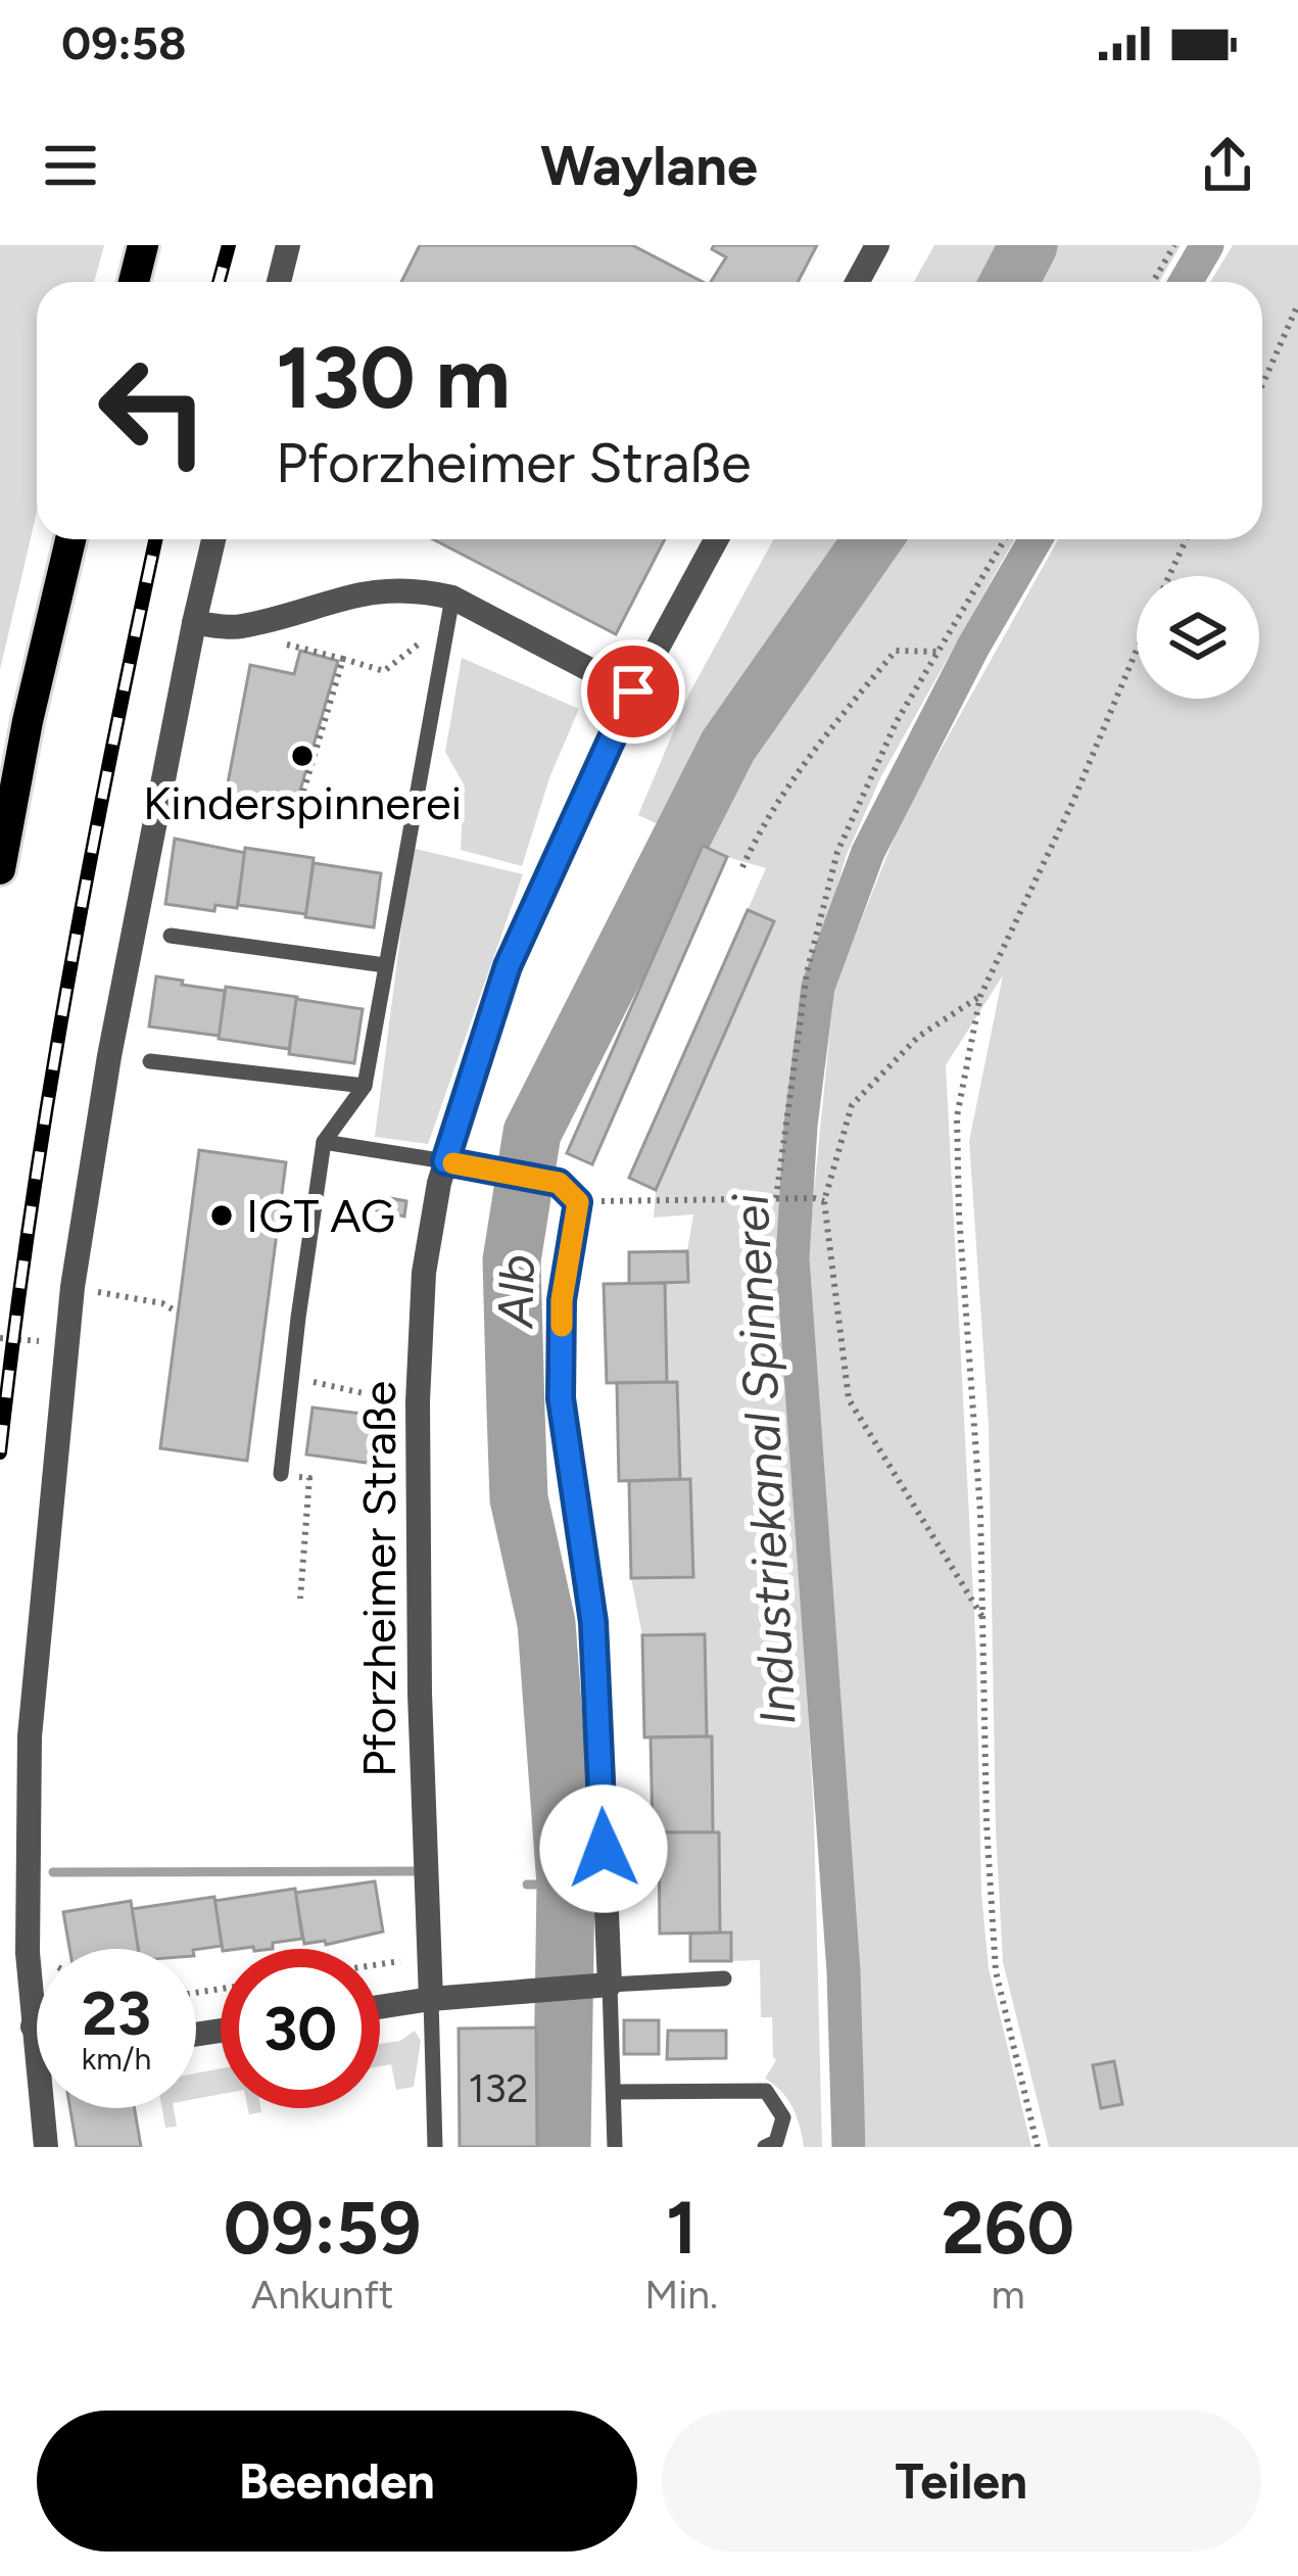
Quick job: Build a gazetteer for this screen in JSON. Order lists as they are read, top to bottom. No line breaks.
{"streets":{"street":["Pforzheimer Straße"]},"water":["Alb","Industriekanal Spinnerei"],"places":["Kinderspinnerei","IGT AG"],"house_numbers":["132"],"page":{"status":"09:58","header":"Waylane","turn":["130 m","Pforzheimer Straße"],"speed":"23 km/h","limit":"30","eta":["09:59","Ankunft","1","Min.","260","m"],"buttons":["Beenden","Teilen"]}}
